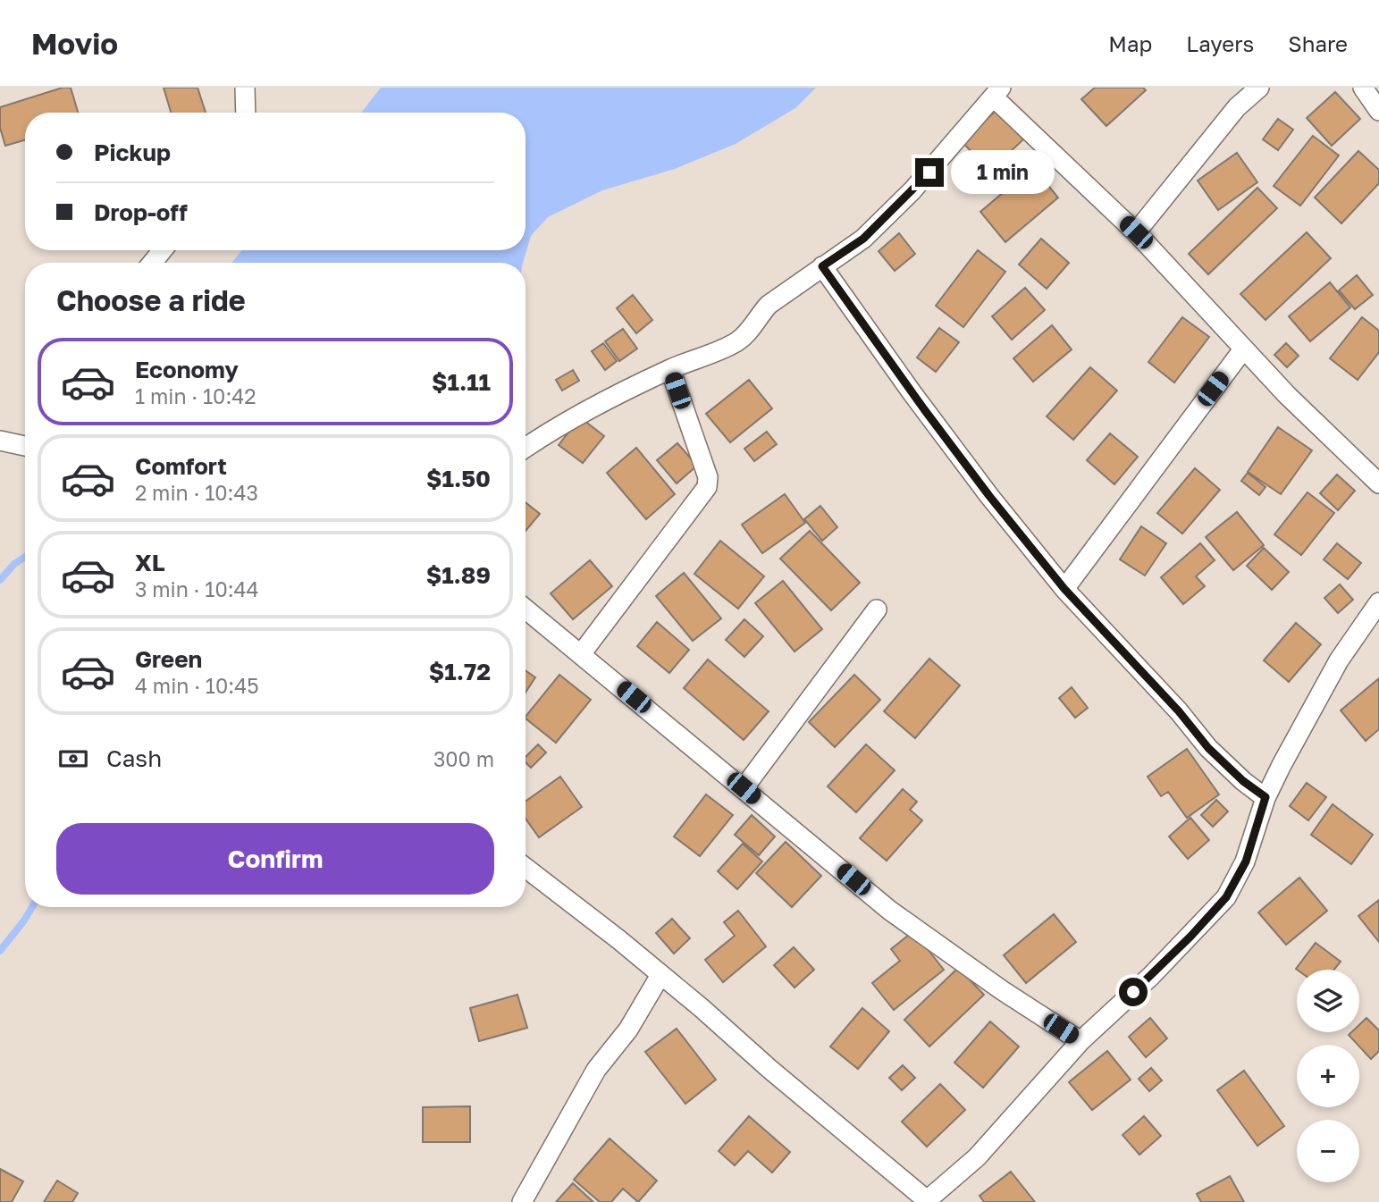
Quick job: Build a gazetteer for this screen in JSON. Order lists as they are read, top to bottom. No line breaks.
{"page":{"header":"Movio","nav":["Map","Layers","Share"],"banner":["Pickup","Drop-off"],"bubble":"1 min","heading":"Choose a ride","list":[{"name":"Economy","note":"1 min · 10:42","value":"$1.11"},{"name":"Comfort","note":"2 min · 10:43","value":"$1.50"},{"name":"XL","note":"3 min · 10:44","value":"$1.89"},{"name":"Green","note":"4 min · 10:45","value":"$1.72"}],"pay":["Cash","300 m"],"buttons":"Confirm","map_buttons":["+","−"]}}
